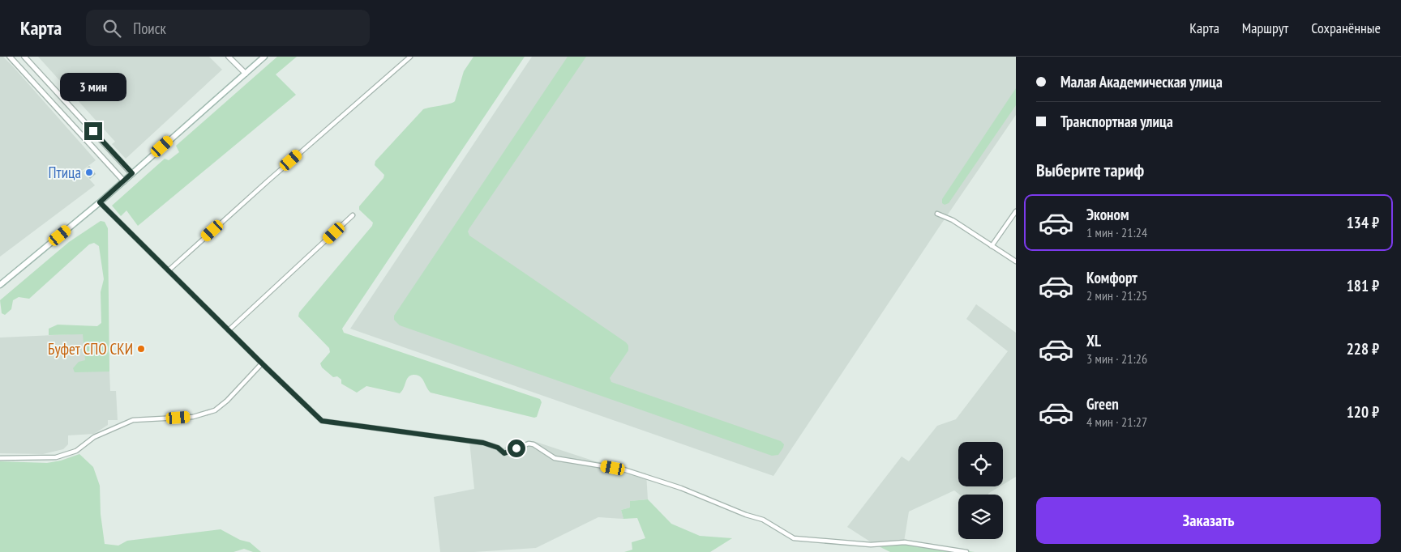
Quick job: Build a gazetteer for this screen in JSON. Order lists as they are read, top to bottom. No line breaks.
{"places":["Птица","Буфет СПО СКИ"],"page":{"header":"Карта","search":"Поиск","nav":["Карта","Маршрут","Сохранённые"],"banner":["Малая Академическая улица","Транспортная улица"],"bubble":"3 мин","heading":"Выберите тариф","list":[{"name":"Эконом","note":"1 мин · 21:24","value":"134 ₽"},{"name":"Комфорт","note":"2 мин · 21:25","value":"181 ₽"},{"name":"XL","note":"3 мин · 21:26","value":"228 ₽"},{"name":"Green","note":"4 мин · 21:27","value":"120 ₽"}],"buttons":"Заказать"}}
